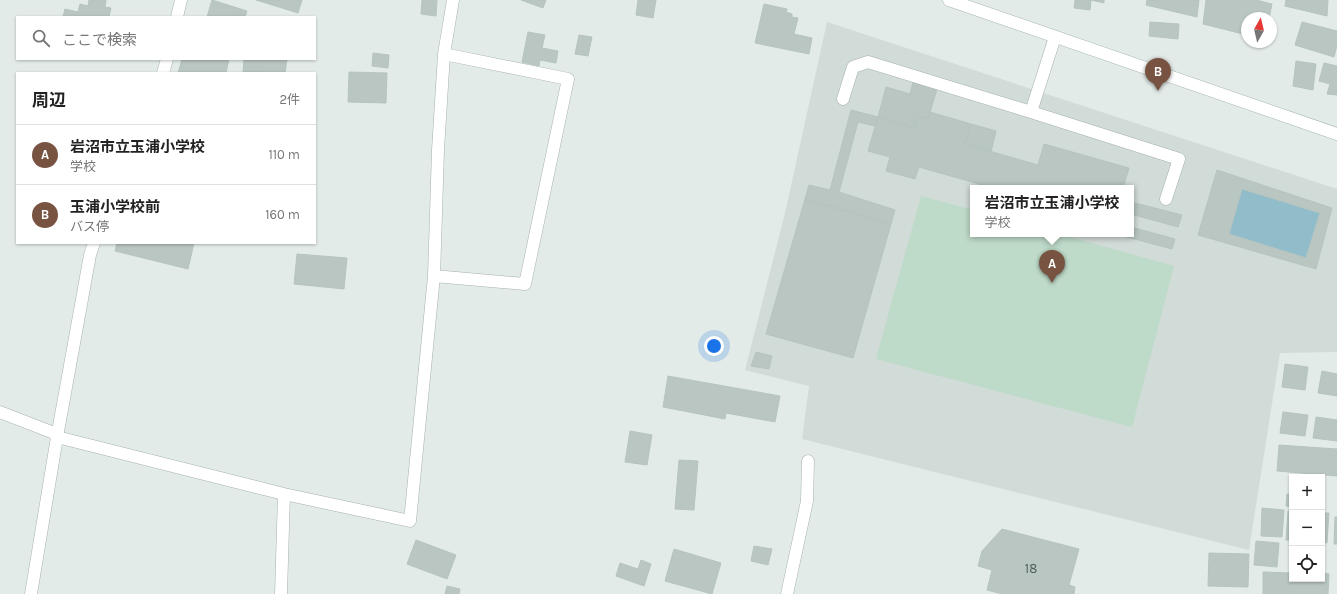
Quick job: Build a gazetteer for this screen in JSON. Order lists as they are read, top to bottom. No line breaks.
{"house_numbers":["18"],"north":"top","page":{"search":"ここで検索","pins":["B","A"],"heading":["周辺","2件"],"list":[{"mark":"A","name":"岩沼市立玉浦小学校","note":"学校","value":"110 m"},{"mark":"B","name":"玉浦小学校前","note":"バス停","value":"160 m"}],"popup":["岩沼市立玉浦小学校","学校"],"map_buttons":["+","−"]}}
